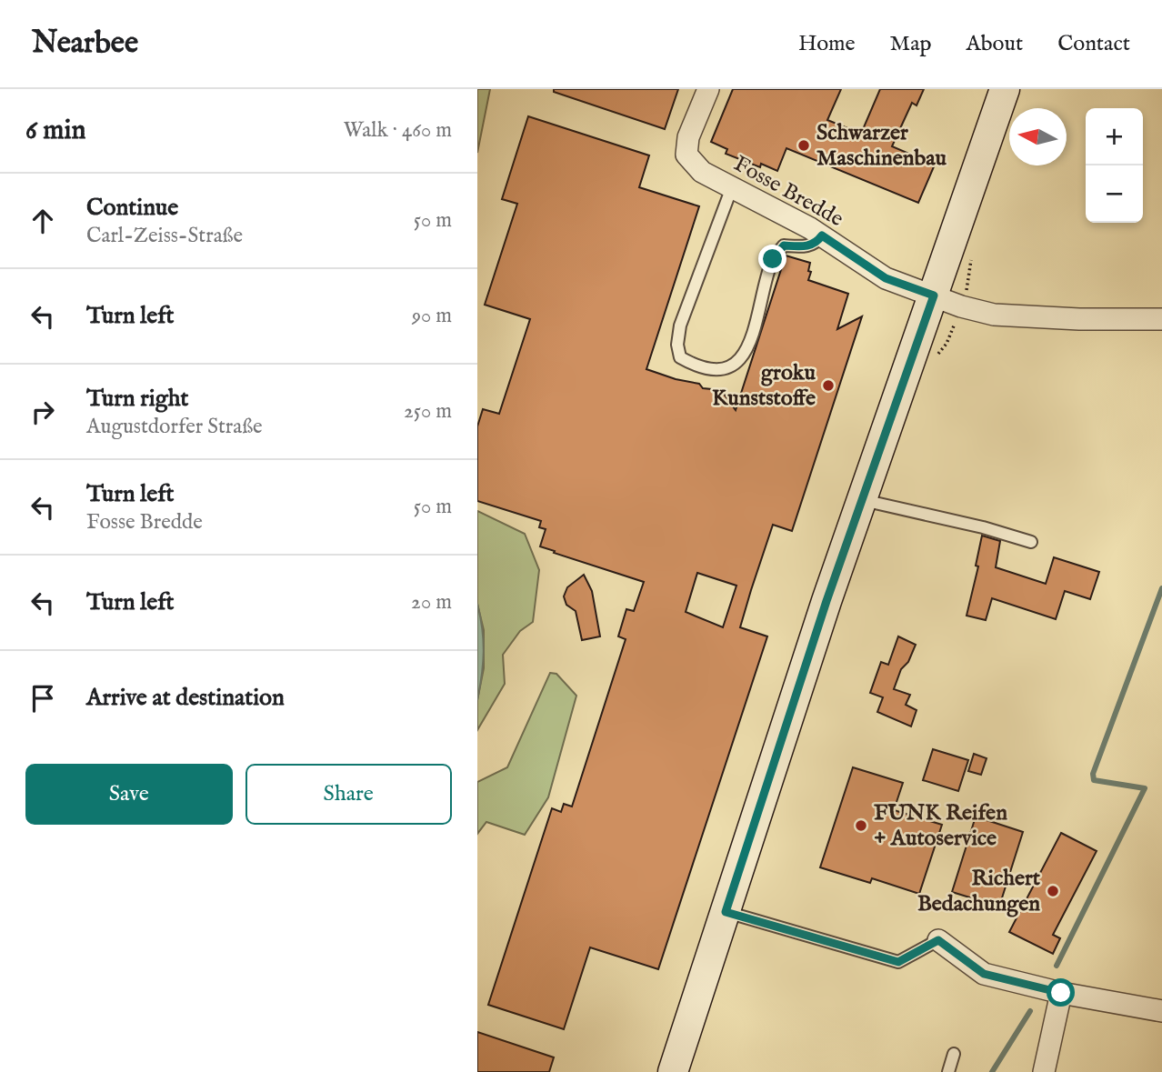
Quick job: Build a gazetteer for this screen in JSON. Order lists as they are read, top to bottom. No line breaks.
{"streets":{"street":["Fosse Bredde"]},"places":["Schwarzer Maschinenbau","groku Kunststoffe","FUNK Reifen + Autoservice","Richert Bedachungen"],"north":"left","page":{"header":"Nearbee","nav":["Home","Map","About","Contact"],"heading":["6 min","Walk · 460 m"],"map_buttons":["+","−"],"list":[["Continue","Carl-Zeiss-Straße","50 m"],["Turn left","90 m"],["Turn right","Augustdorfer Straße","250 m"],["Turn left","Fosse Bredde","50 m"],["Turn left","20 m"],"Arrive at destination"],"buttons":["Save","Share"]}}
